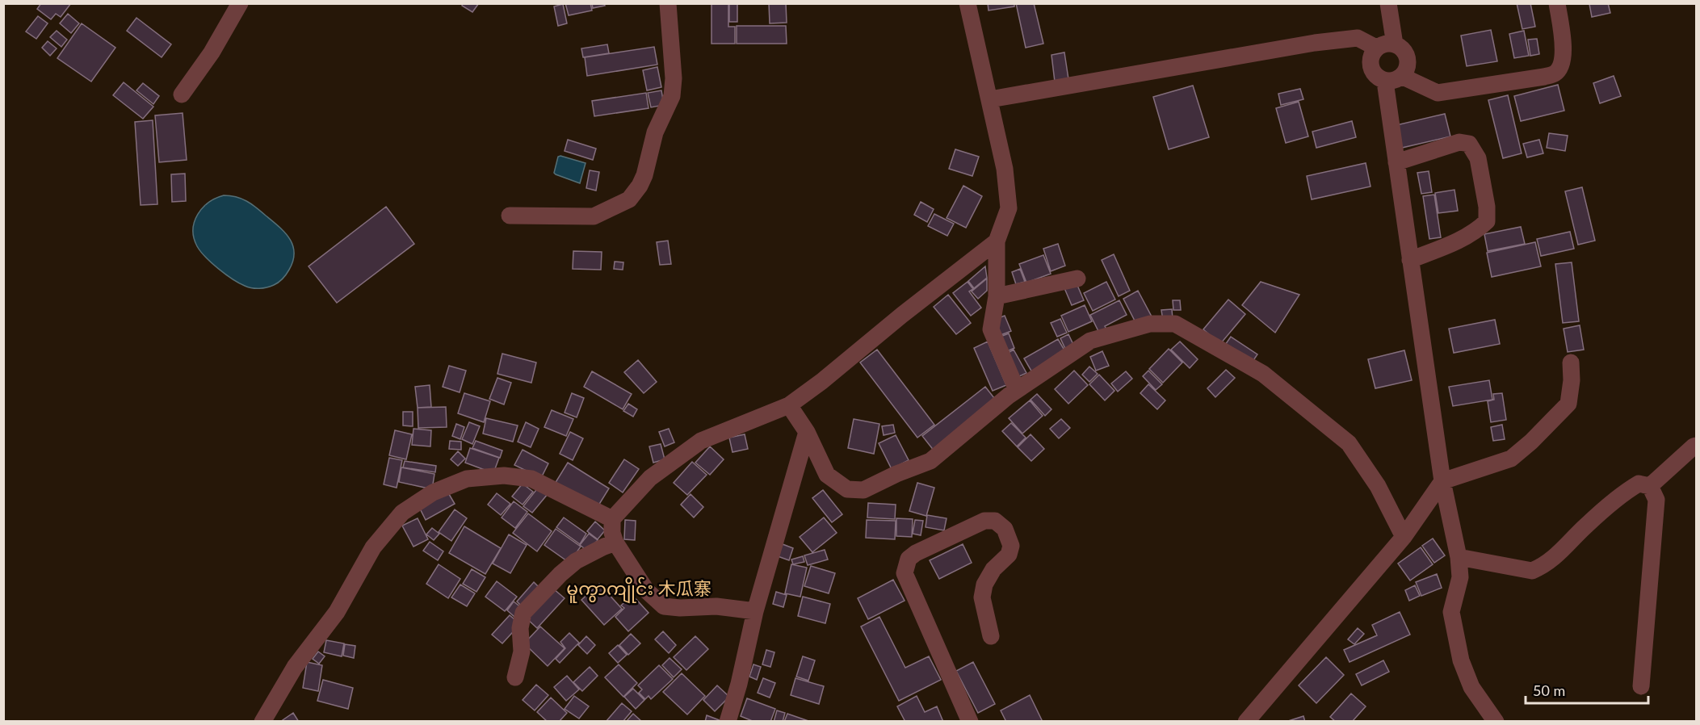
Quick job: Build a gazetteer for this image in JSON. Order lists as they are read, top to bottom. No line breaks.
{"districts":["မူကွာကျိုင်း 木瓜寨"],"scale_bar":"50 m"}
